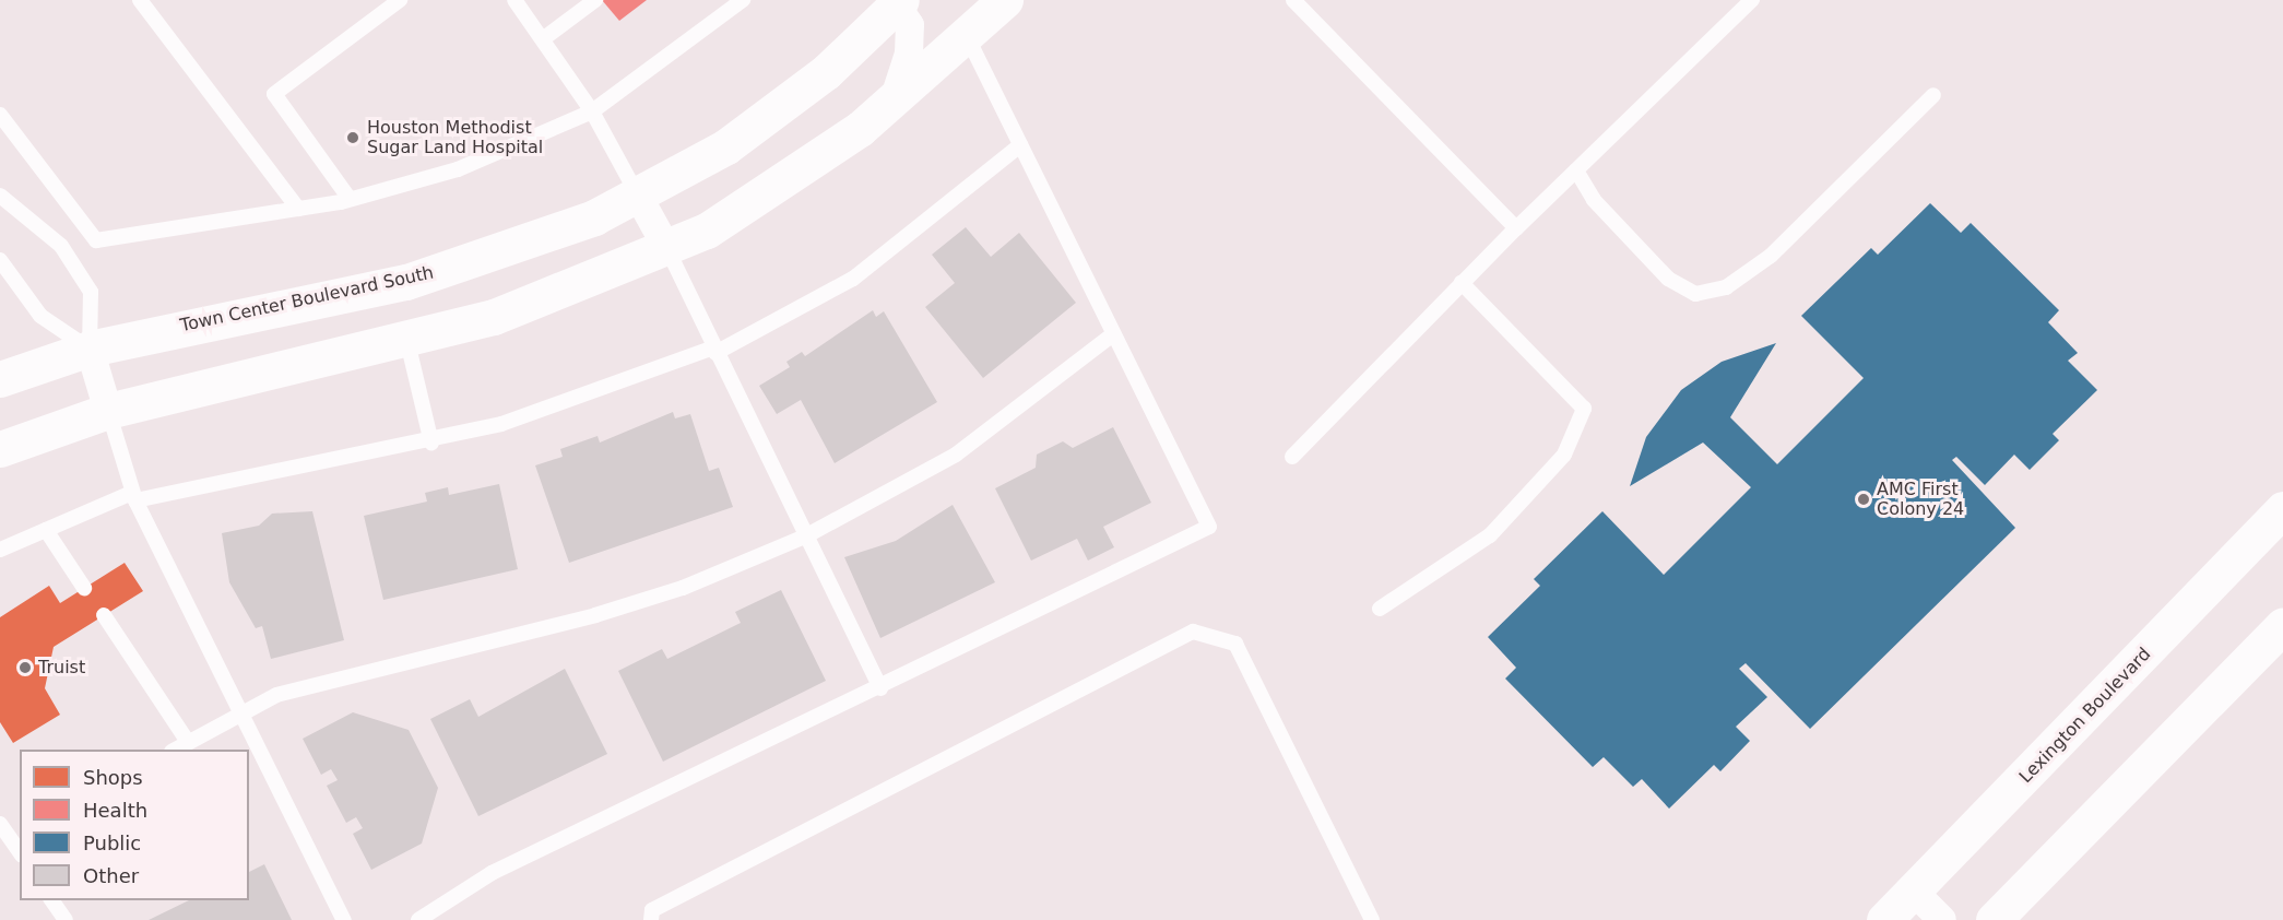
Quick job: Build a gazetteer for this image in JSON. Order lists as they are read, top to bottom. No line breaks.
{"streets":{"street":["Town Center Boulevard South","Lexington Boulevard"]},"places":["Houston Methodist Sugar Land Hospital","AMC First Colony 24","Truist"],"legend":["Shops","Health","Public","Other"]}
